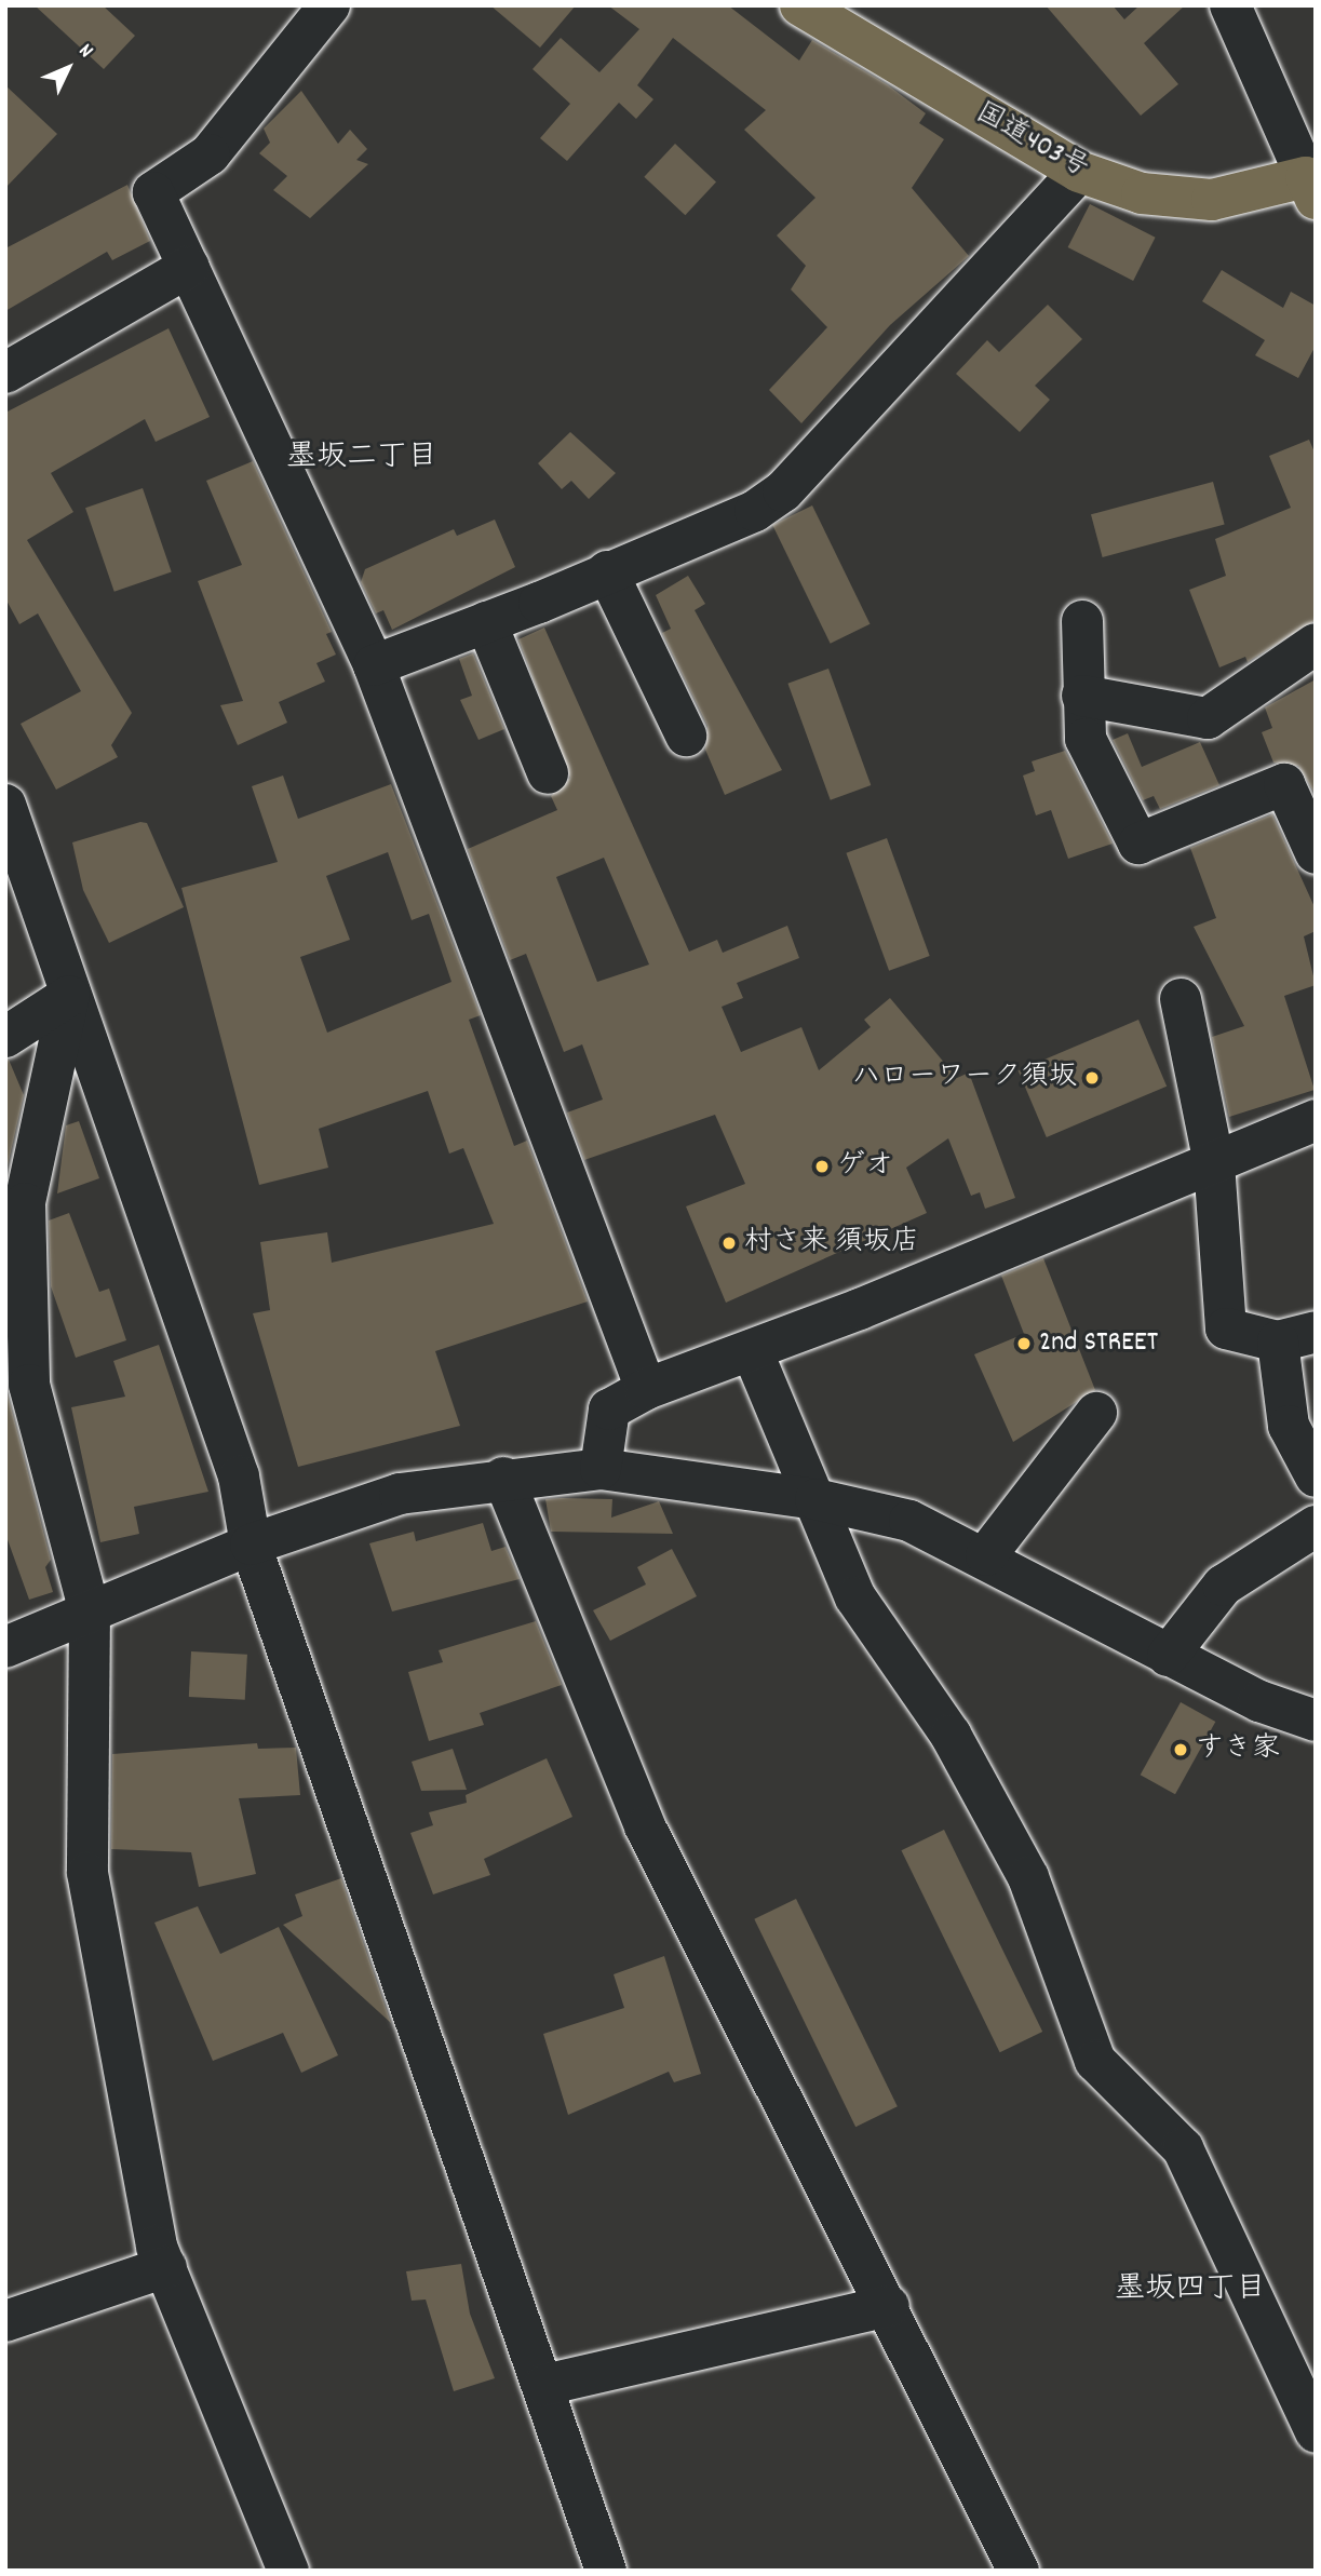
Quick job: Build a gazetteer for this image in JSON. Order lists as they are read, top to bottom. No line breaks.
{"streets":{"highway":["国道403号"]},"districts":["墨坂二丁目","墨坂四丁目"],"places":["ハローワーク須坂","ゲオ","村さ来 須坂店","2nd STREET","すき家"],"north":"top right"}
